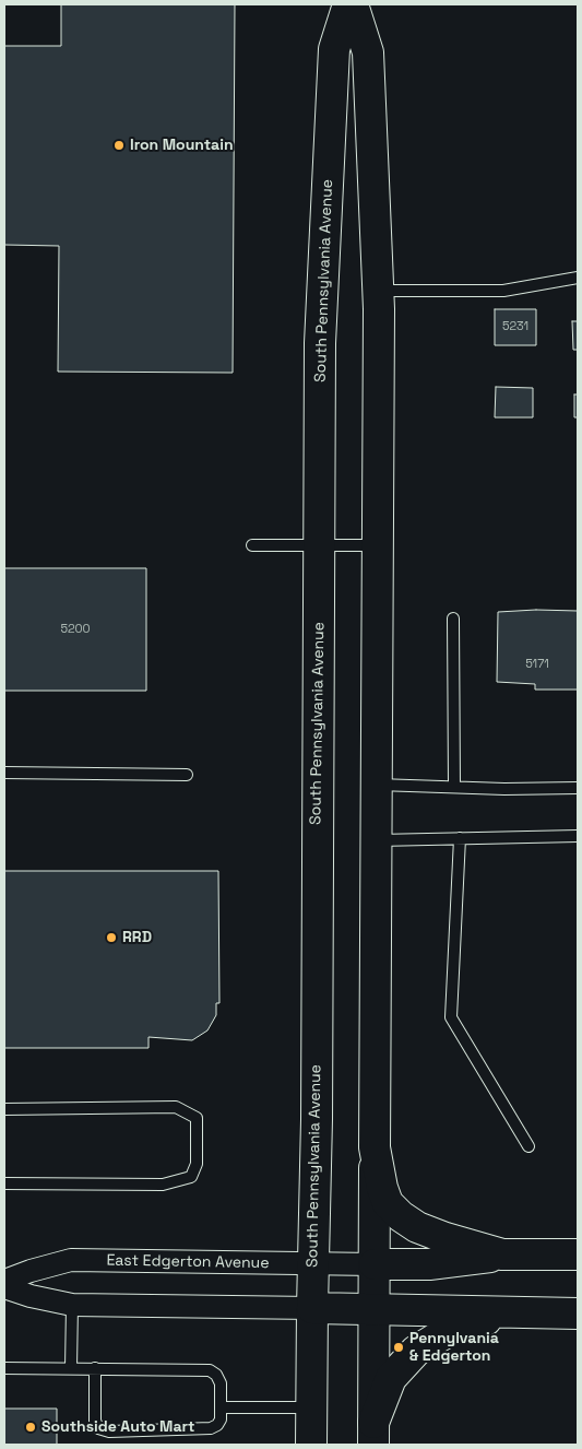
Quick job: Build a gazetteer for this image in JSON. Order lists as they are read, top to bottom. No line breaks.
{"streets":{"main road":["South Pennsylvania Avenue"],"street":["East Edgerton Avenue"]},"crossings":[["South Pennsylvania Avenue","East Edgerton Avenue"]],"places":["Iron Mountain","RRD","Pennylvania & Edgerton","Southside Auto Mart"],"house_numbers":["5231","5200","5171"]}
